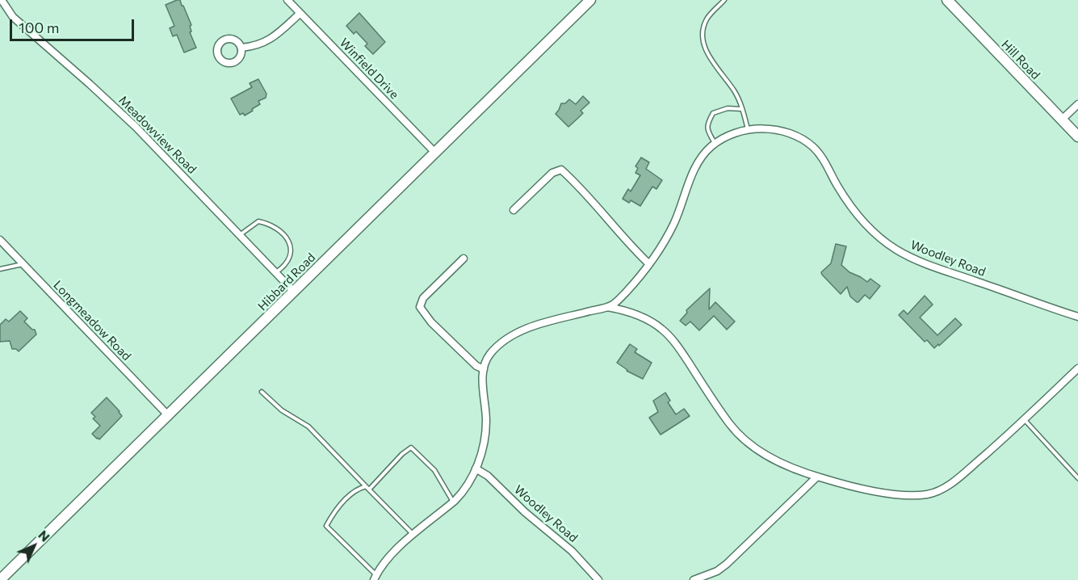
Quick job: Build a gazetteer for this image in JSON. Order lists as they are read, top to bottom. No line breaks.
{"streets":{"street":["Hill Road","Winfield Drive","Meadowview Road","Woodley Road","Hibbard Road","Longmeadow Road"]},"crossings":[["Winfield Drive","Hibbard Road"],["Meadowview Road","Hibbard Road"],["Hibbard Road","Longmeadow Road"]],"scale_bar":"100 m","north":"top right"}
